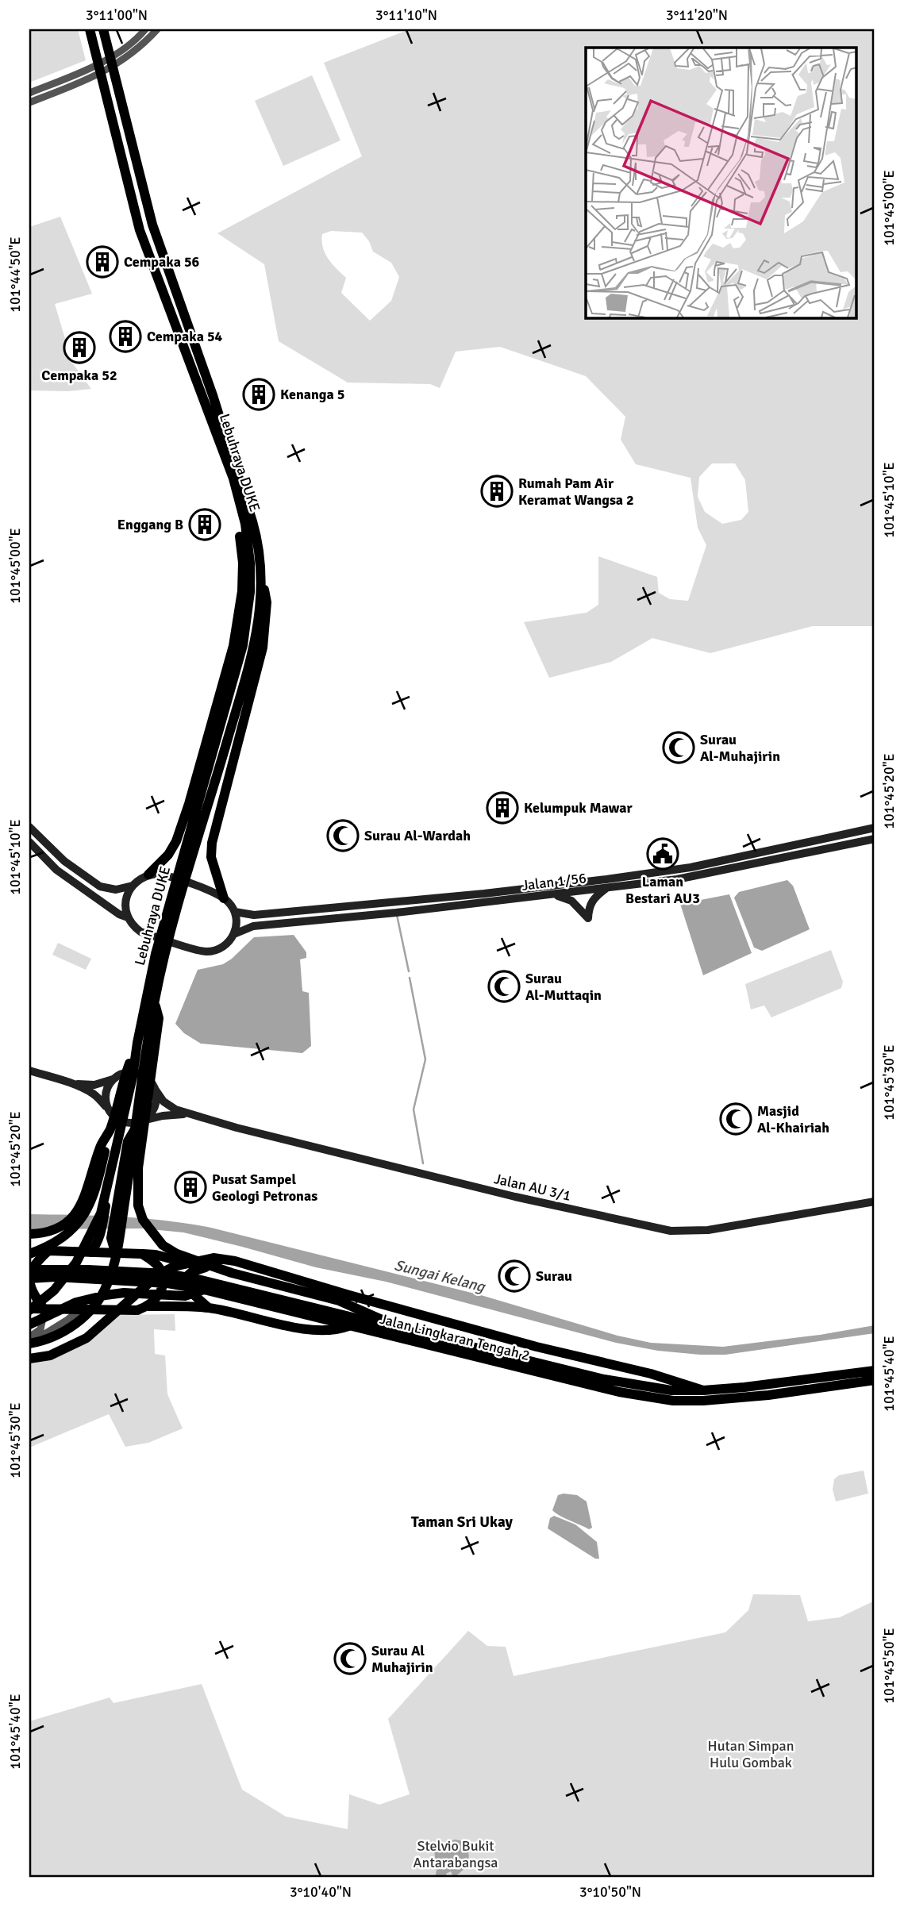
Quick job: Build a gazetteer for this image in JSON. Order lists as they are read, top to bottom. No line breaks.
{"streets":{"highway":["Lebuhraya DUKE","Jalan Lingkaran Tengah 2"],"main road":["Jalan 1/56","Jalan AU 3/1"]},"districts":["Taman Sri Ukay"],"water":["Sungai Kelang"],"parks":["Hutan Simpan Hulu Gombak","Stelvio Bukit Antarabangsa"],"places":{"building":["Cempaka 56","Cempaka 54","Cempaka 52","Kenanga 5","Rumah Pam Air Keramat Wangsa 2","Enggang B","Kelumpuk Mawar","Pusat Sampel Geologi Petronas"],"mosque":["Surau Al-Muhajirin","Surau Al-Wardah","Surau Al-Muttaqin","Masjid Al-Khairiah","Surau","Surau Al Muhajirin"],"public building":["Laman Bestari AU3"]},"coordinates":["3°11'00\"N","3°11'10\"N","3°11'20\"N","101°45'00\"E","101°44'50\"E","101°45'10\"E","101°45'20\"E","101°45'30\"E","101°45'40\"E","101°45'50\"E","3°10'40\"N","3°10'50\"N"]}
